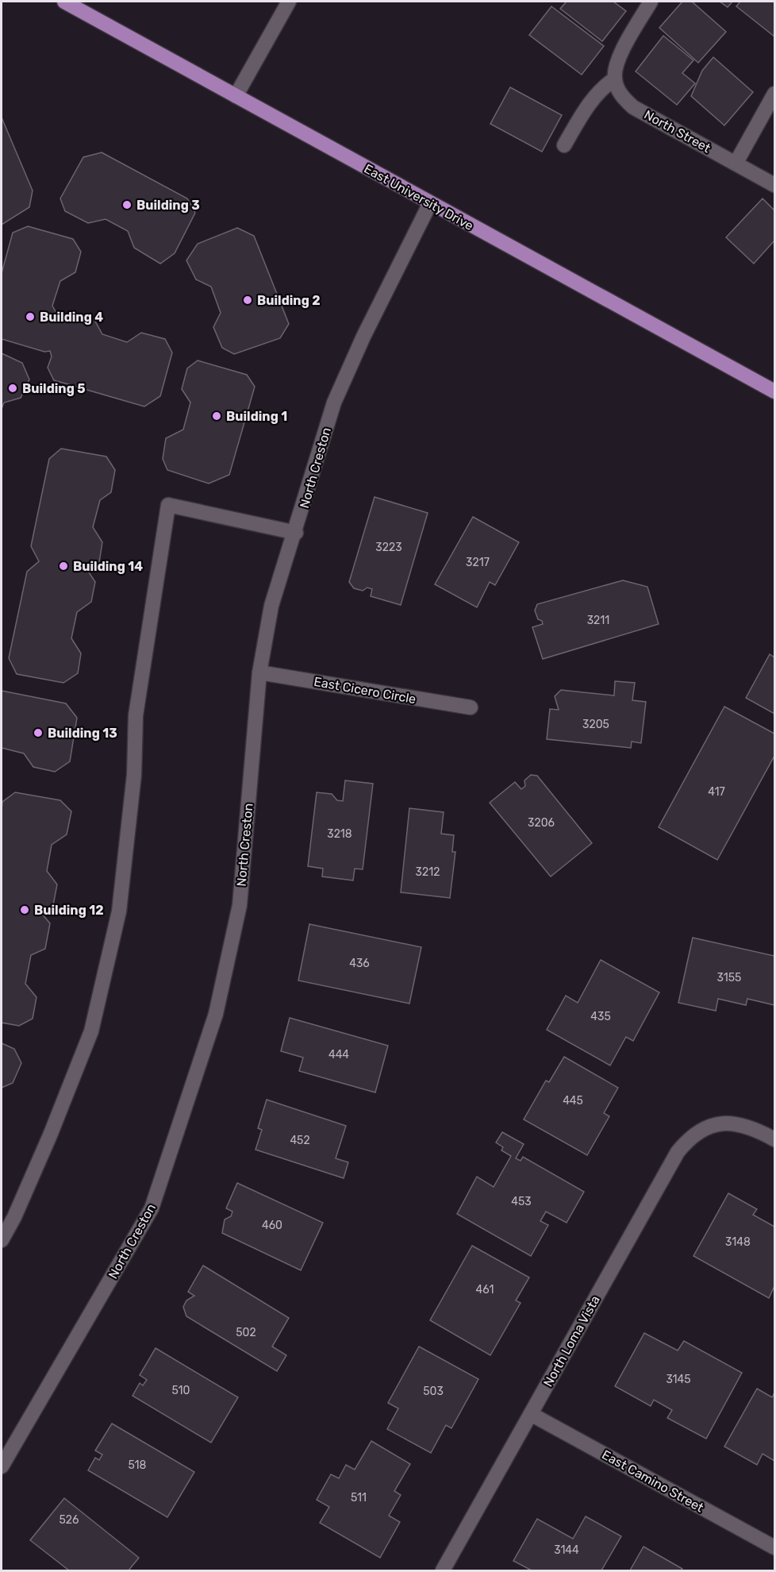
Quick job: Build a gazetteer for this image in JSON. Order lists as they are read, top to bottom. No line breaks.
{"streets":{"main road":["East University Drive"],"street":["North Street","North Creston","East Cicero Circle","North Loma Vista","East Camino Street"]},"crossings":[["East University Drive","North Creston"],["North Creston","East Cicero Circle"],["North Loma Vista","East Camino Street"]],"places":["Building 3","Building 2","Building 4","Building 5","Building 1","Building 14","Building 13","Building 12"],"house_numbers":["3223","3217","3211","3205","417","3206","3218","3212","436","3155","435","444","445","452","453","460","3148","461","502","3145","510","503","518","511","526","3144"]}
